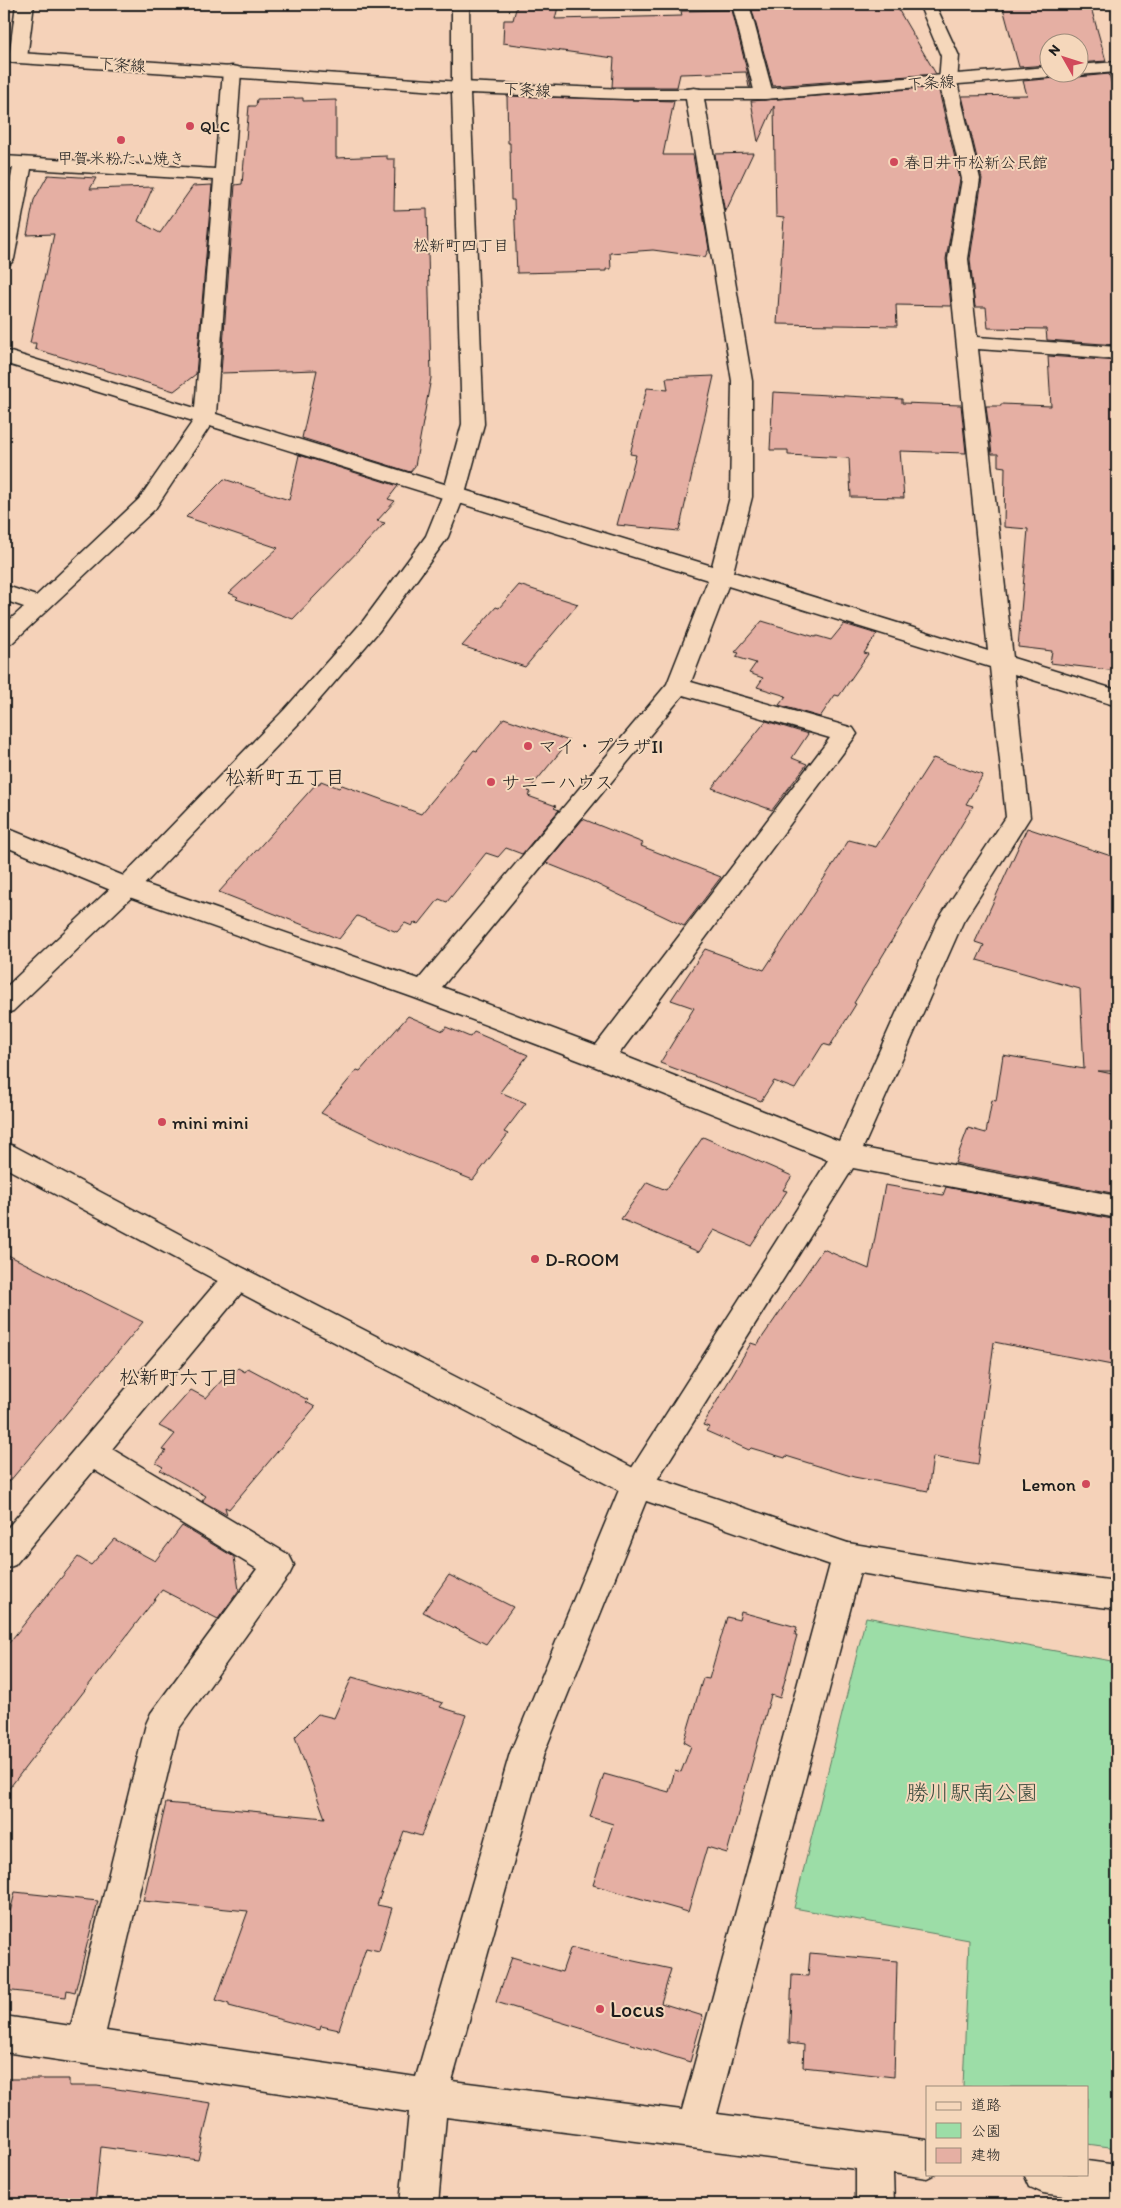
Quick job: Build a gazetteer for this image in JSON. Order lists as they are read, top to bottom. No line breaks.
{"streets":{"street":["下条線"]},"districts":["松新町四丁目","松新町五丁目","松新町六丁目"],"parks":["勝川駅南公園"],"places":["QLC","甲賀米粉たい焼き","春日井市松新公民館","マイ・プラザII","サニーハウス","mini mini","D-ROOM","Lemon","Locus"],"legend":["道路","公園","建物"],"north":"top left"}
